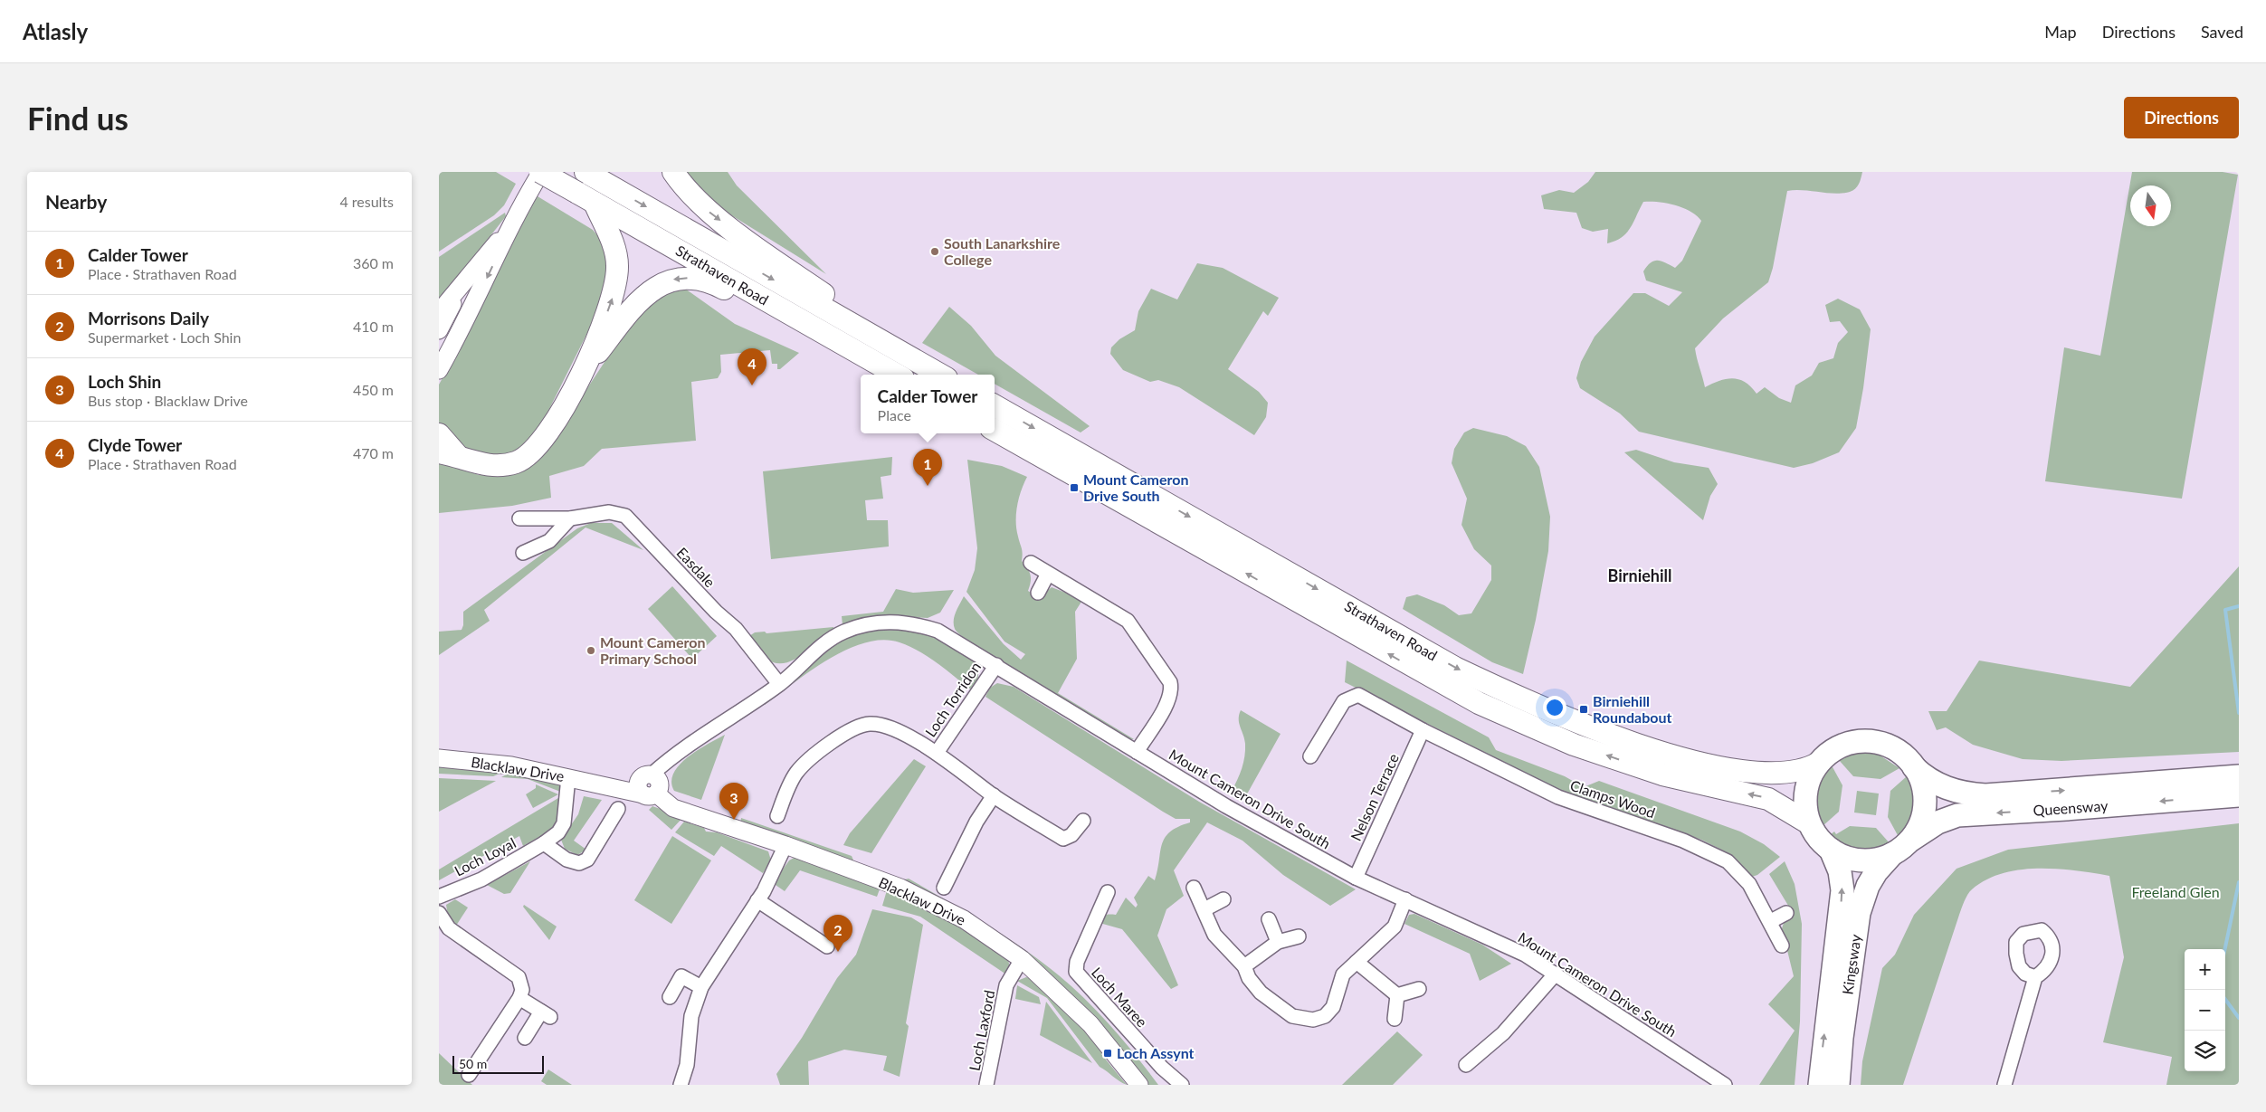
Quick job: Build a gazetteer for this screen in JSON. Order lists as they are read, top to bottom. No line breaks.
{"streets":{"highway":["Queensway","Kingsway"],"main road":["Strathaven Road"],"street":["Easdale","Loch Torridon","Blacklaw Drive","Nelson Terrace","Mount Cameron Drive South","Clamps Wood","Loch Loyal","Loch Maree","Loch Laxford"]},"crossings":[["Strathaven Road","Queensway"],["Strathaven Road","Kingsway"],["Easdale","Mount Cameron Drive South"],["Loch Torridon","Mount Cameron Drive South"],["Blacklaw Drive","Mount Cameron Drive South"],["Blacklaw Drive","Loch Loyal"],["Blacklaw Drive","Loch Laxford"],["Nelson Terrace","Mount Cameron Drive South"],["Nelson Terrace","Clamps Wood"],["Queensway","Kingsway"]],"districts":["Birniehill"],"parks":["Freeland Glen"],"places":{"other":["South Lanarkshire College","Mount Cameron Primary School"],"transit":["Mount Cameron Drive South","Birniehill Roundabout","Loch Assynt"]},"scale_bar":"50 m","north":"bottom","page":{"header":"Atlasly","nav":["Map","Directions","Saved"],"buttons":"Directions","title":"Find us","heading":["Nearby","4 results"],"list":[{"mark":"1","name":"Calder Tower","note":"Place · Strathaven Road","value":"360 m"},{"mark":"2","name":"Morrisons Daily","note":"Supermarket · Loch Shin","value":"410 m"},{"mark":"3","name":"Loch Shin","note":"Bus stop · Blacklaw Drive","value":"450 m"},{"mark":"4","name":"Clyde Tower","note":"Place · Strathaven Road","value":"470 m"}],"pins":["4","1","3","2"],"popup":["Calder Tower","Place"],"map_buttons":["+","−"],"scale":"50 m"}}
